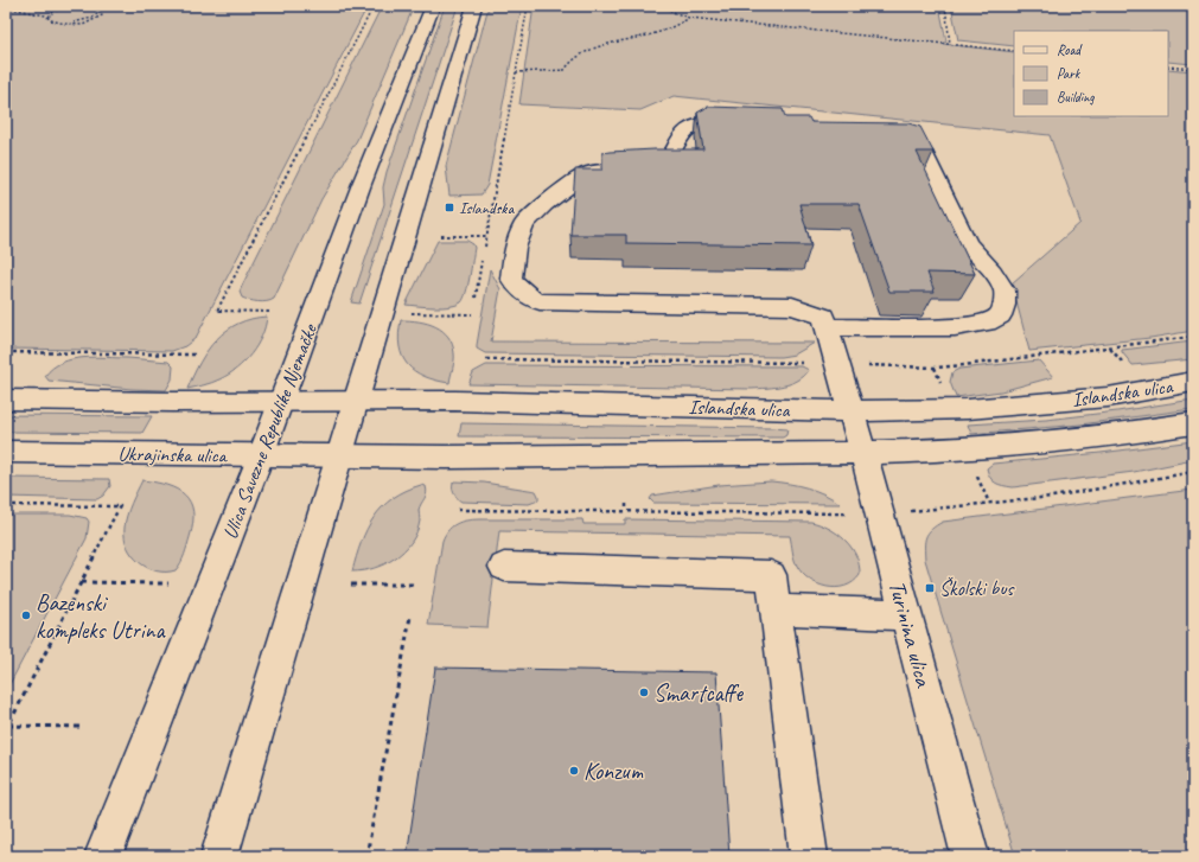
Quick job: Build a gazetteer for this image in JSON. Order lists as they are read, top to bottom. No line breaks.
{"streets":{"street":["Islandska ulica","Ulica Savezne Republike Njemačke","Ukrajinska ulica","Turinina ulica"]},"crossings":[["Islandska ulica","Ulica Savezne Republike Njemačke"],["Islandska ulica","Ukrajinska ulica"],["Islandska ulica","Turinina ulica"],["Ulica Savezne Republike Njemačke","Ukrajinska ulica"]],"places":{"transit":["Islandska","Školski bus"],"other":["Bazenski kompleks Utrina","Smartcaffe","Konzum"]},"legend":["Road","Park","Building"]}
